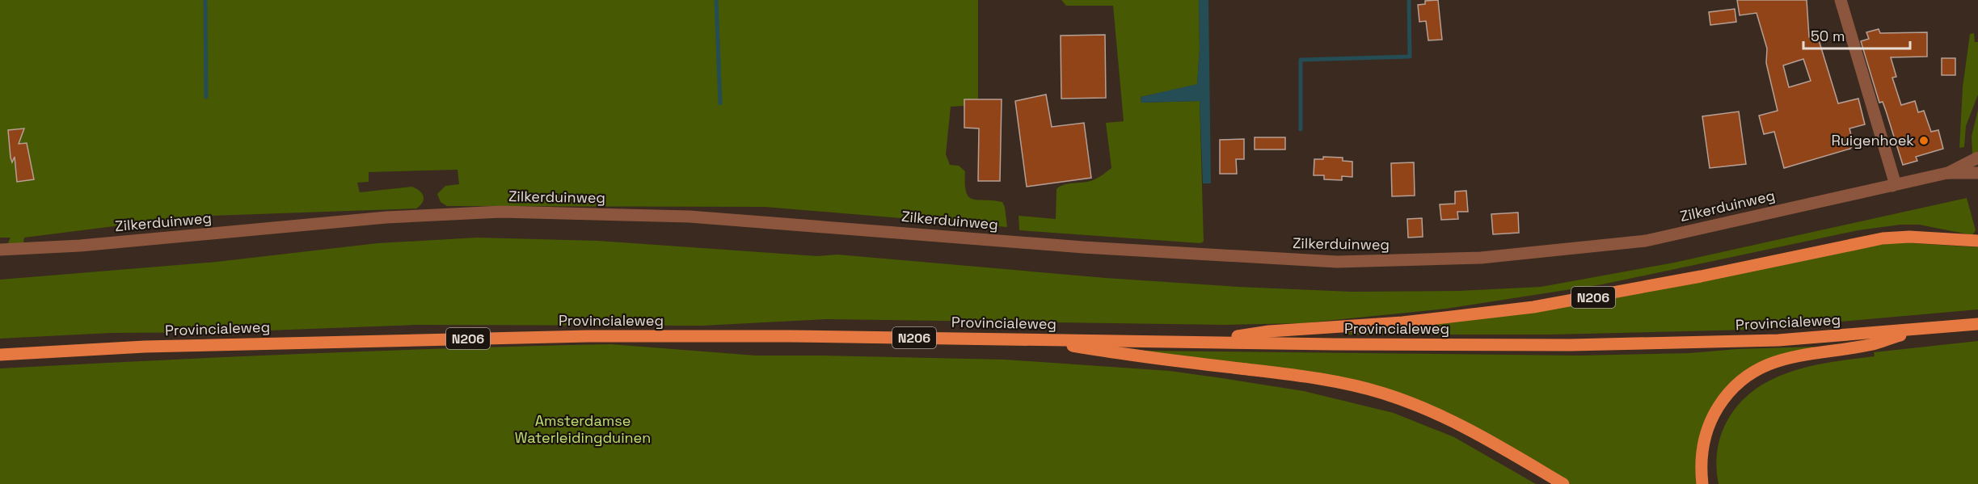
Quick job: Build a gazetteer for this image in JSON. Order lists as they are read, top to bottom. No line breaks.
{"streets":{"main road":["N206","Provincialeweg"],"street":["Zilkerduinweg"]},"crossings":[["N206","Provincialeweg"]],"parks":["Amsterdamse Waterleidingduinen"],"places":["Ruigenhoek"],"scale_bar":"50 m"}
